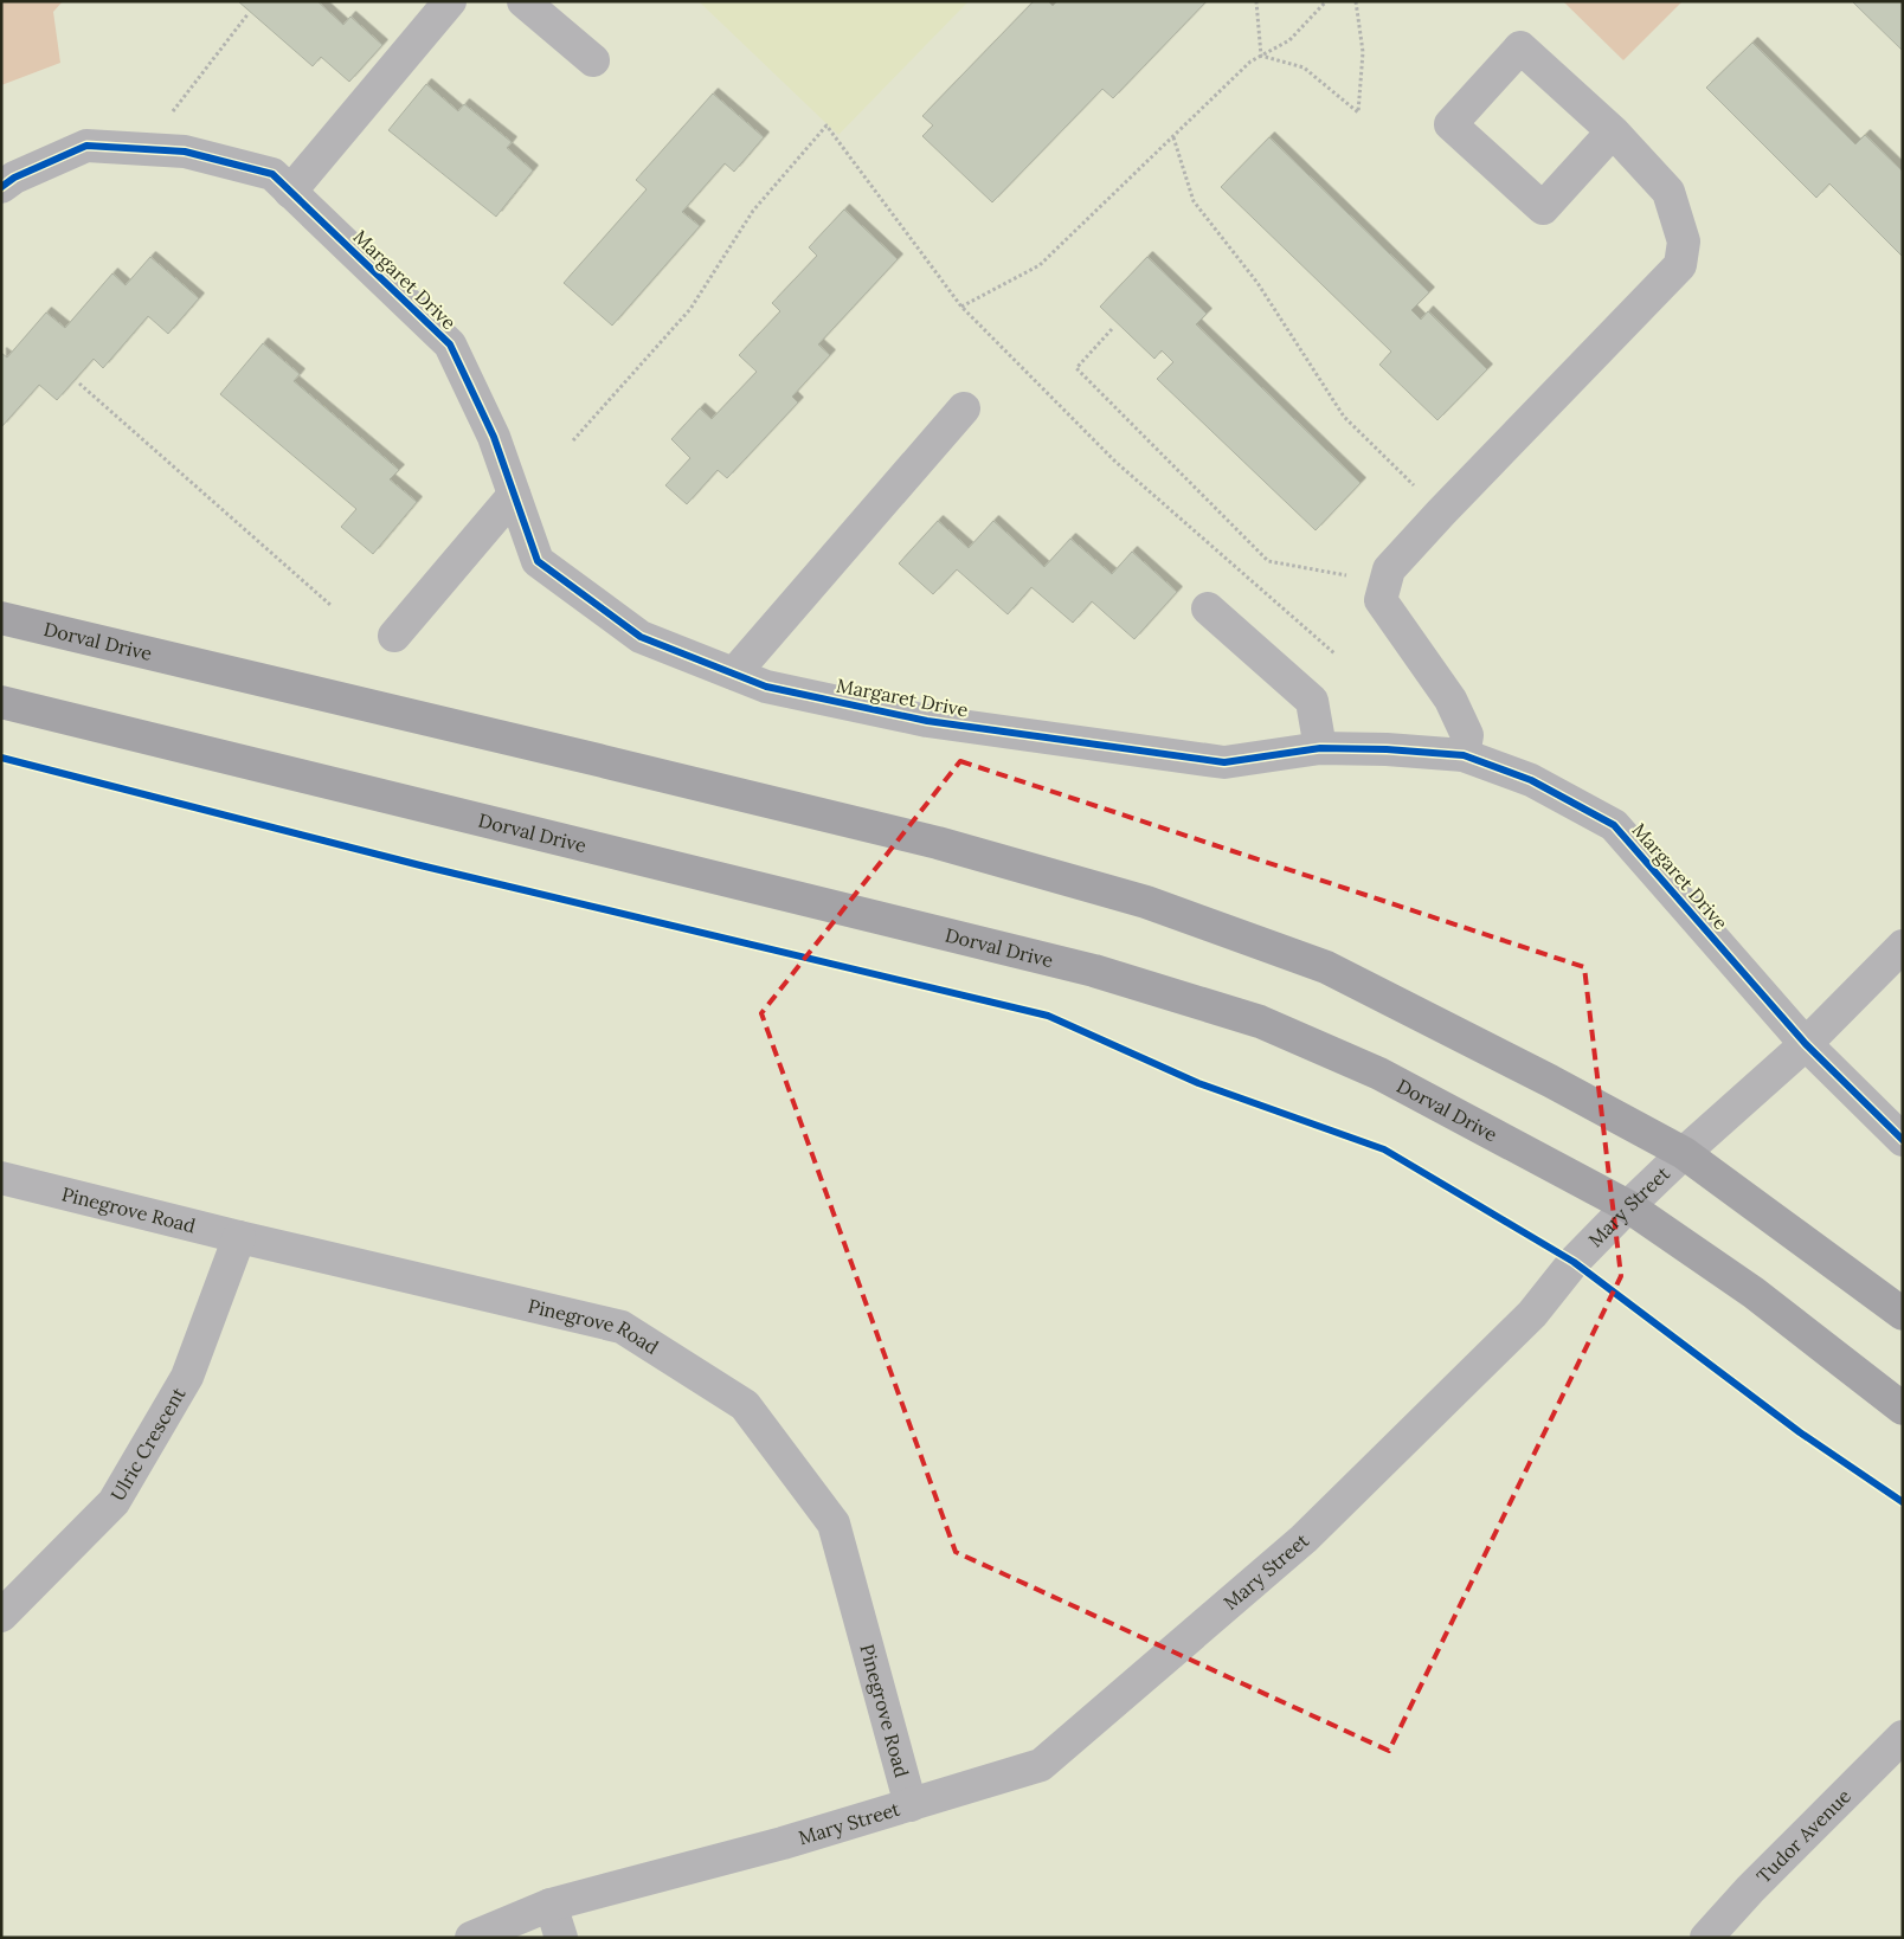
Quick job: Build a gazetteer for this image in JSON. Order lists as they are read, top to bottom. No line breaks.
{"streets":{"main road":["Dorval Drive"],"street":["Margaret Drive","Mary Street","Pinegrove Road","Ulric Crescent","Tudor Avenue"]},"crossings":[["Margaret Drive","Mary Street"],["Dorval Drive","Mary Street"],["Mary Street","Pinegrove Road"],["Pinegrove Road","Ulric Crescent"]]}
